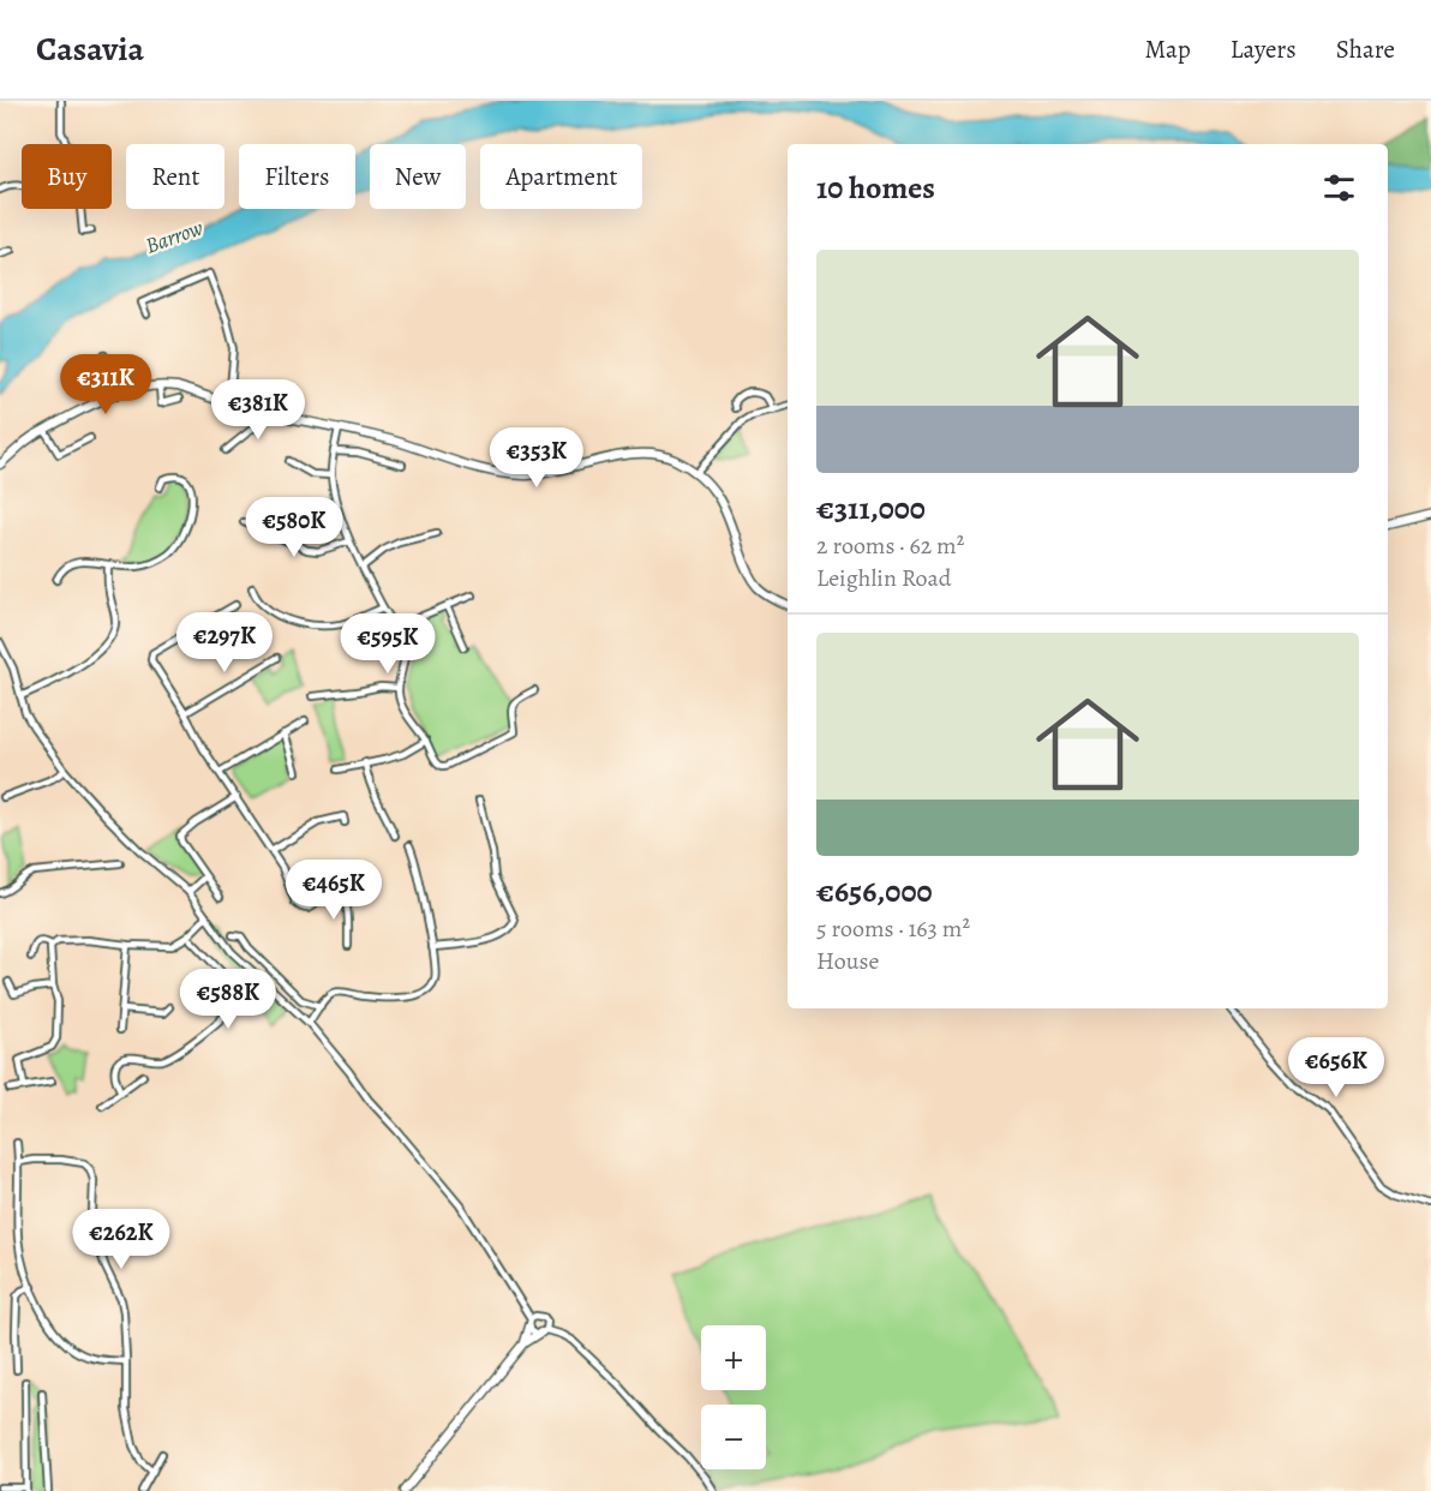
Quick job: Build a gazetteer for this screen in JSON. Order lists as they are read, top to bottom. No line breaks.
{"water":["Barrow"],"page":{"header":"Casavia","nav":["Map","Layers","Share"],"chip":["Buy","Rent","Filters","New","Apartment"],"heading":"10 homes","list":[{"name":"€311,000","note":"2 rooms · 62 m² · Leighlin Road"},{"name":"€656,000","note":"5 rooms · 163 m² · House"}],"price":["€311K","€381K","€353K","€580K","€297K","€595K","€465K","€588K","€656K","€262K"],"map_buttons":["+","−"]}}
